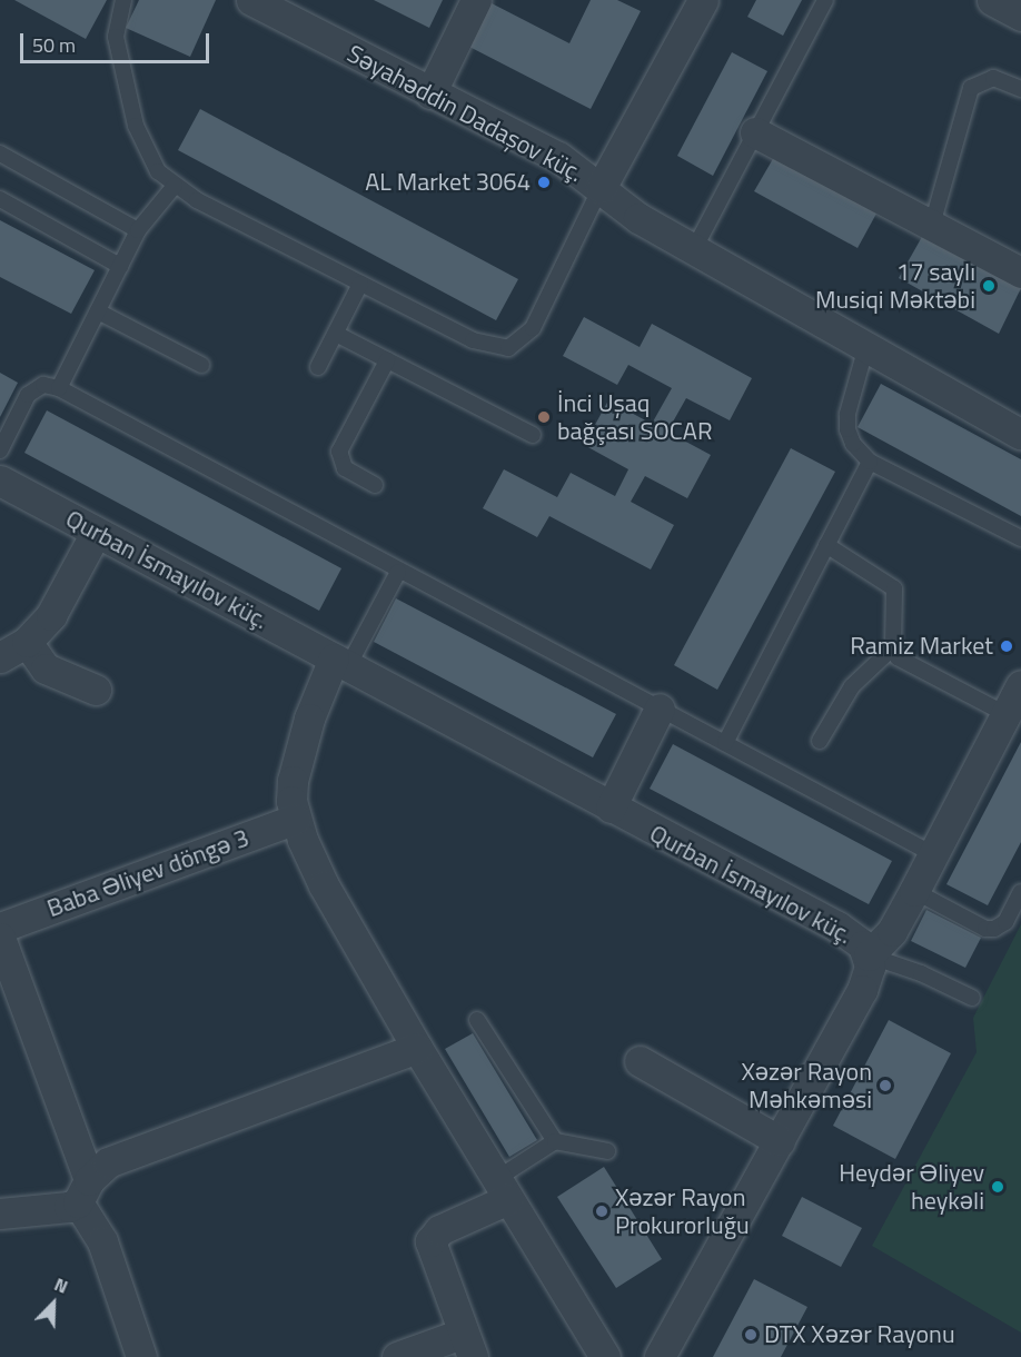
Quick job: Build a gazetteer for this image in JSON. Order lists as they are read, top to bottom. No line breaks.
{"streets":{"street":["Səyahəddin Dadaşov küç.","Qurban İsmayılov küç.","Baba Əliyev döngə 3"]},"places":["AL Market 3064","17 saylı Musiqi Məktəbi","İnci Uşaq bağçası SOCAR","Ramiz Market","Xəzər Rayon Məhkəməsi","Heydər Əliyev heykəli","Xəzər Rayon Prokurorluğu","DTX Xəzər Rayonu"],"scale_bar":"50 m","north":"top right"}
